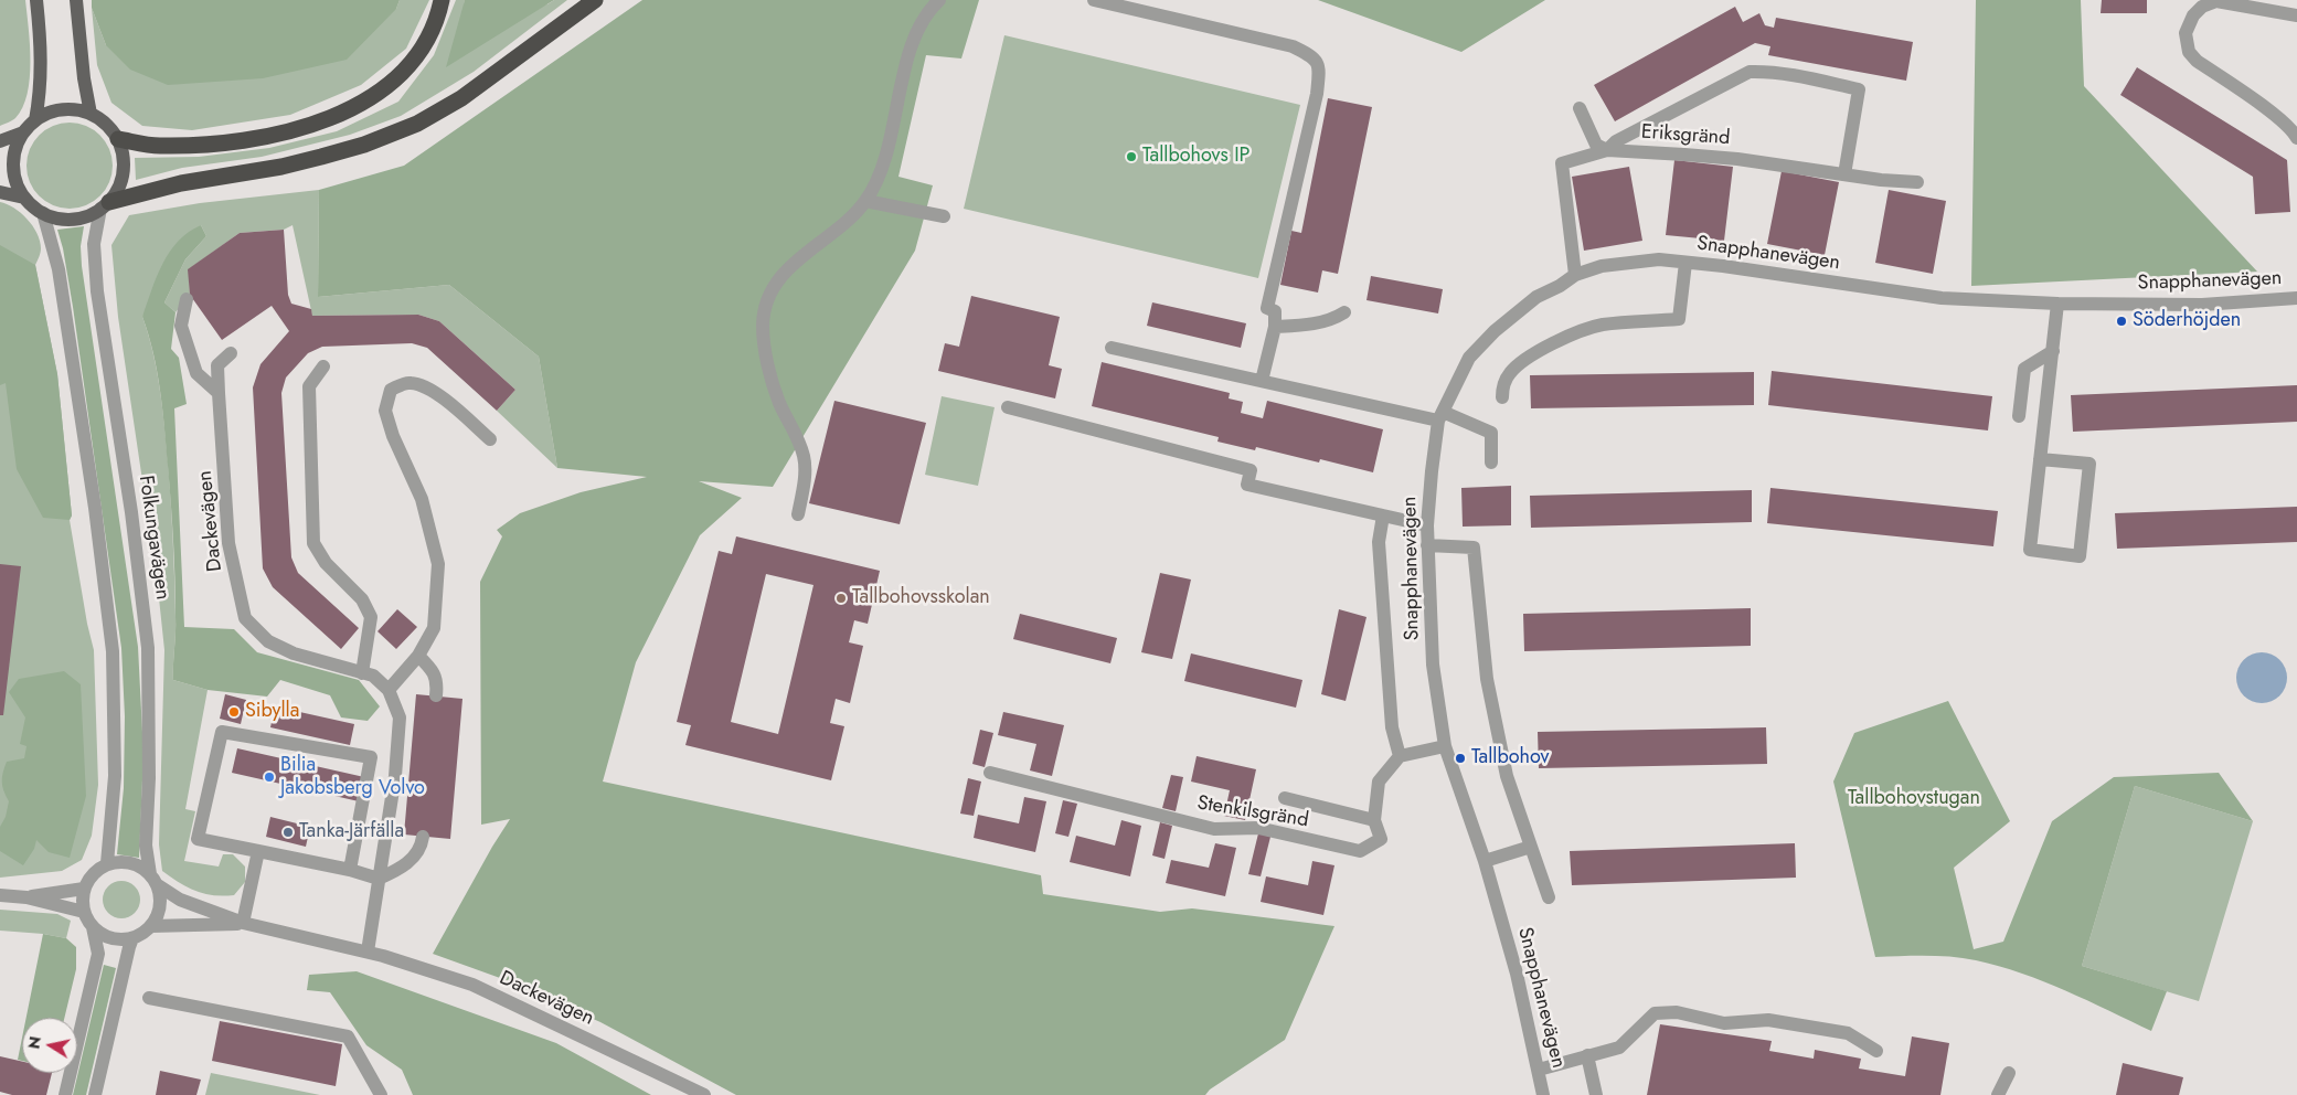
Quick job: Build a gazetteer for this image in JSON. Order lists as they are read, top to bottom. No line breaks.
{"streets":{"street":["Eriksgränd","Snapphanevägen","Dackevägen","Folkungavägen","Stenkilsgränd"]},"crossings":[["Eriksgränd","Snapphanevägen"],["Dackevägen","Folkungavägen"]],"parks":["Tallbohovstugan"],"places":["Tallbohovs IP","Söderhöjden","Tallbohovsskolan","Sibylla","Tallbohov","Bilia Jakobsberg Volvo","Tanka-Järfälla"],"north":"left"}
